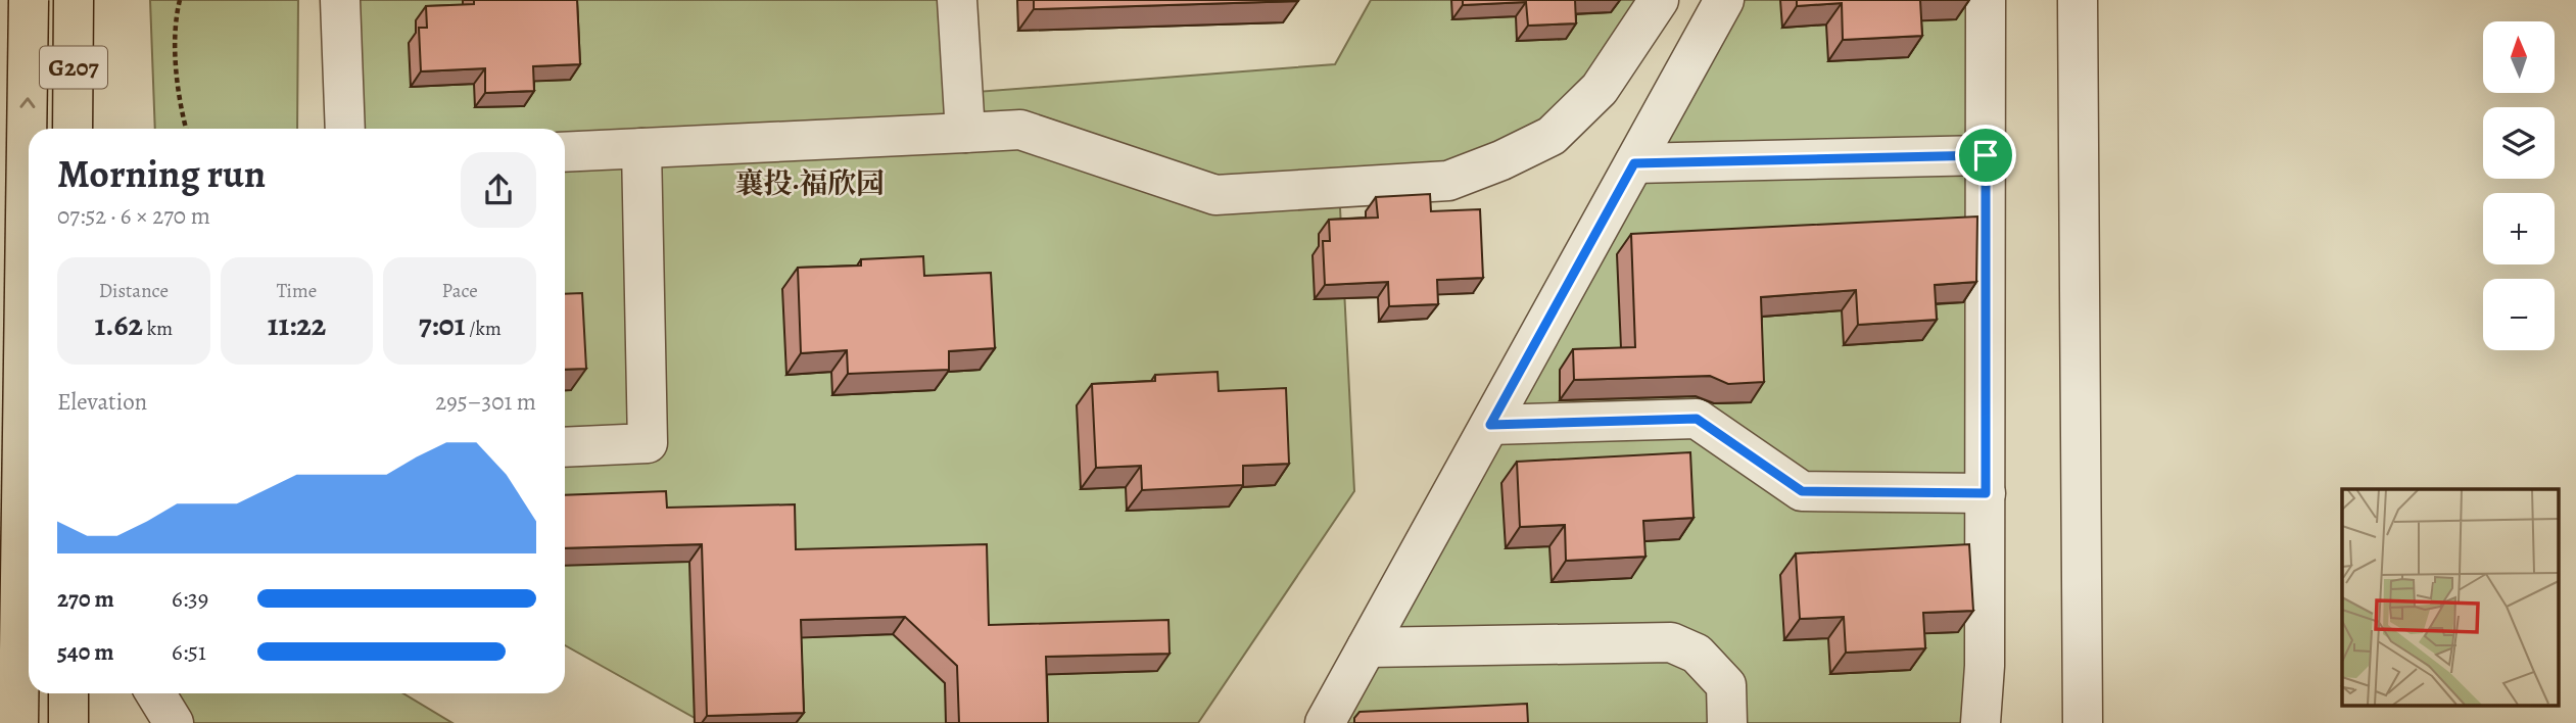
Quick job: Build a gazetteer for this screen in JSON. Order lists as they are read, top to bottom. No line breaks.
{"streets":{"highway":["G207"]},"districts":["襄投·福欣园"],"north":"top","page":{"map_buttons":["+","−"],"heading":["Morning run","07:52 · 6 × 270 m"],"stats":[["Distance","1.62 km"],["Time","11:22"],["Pace","7:01 /km"]],"chart":["Elevation","295–301 m"],"list":[{"name":"270 m","note":"6:39"},{"name":"540 m","note":"6:51"}]}}
